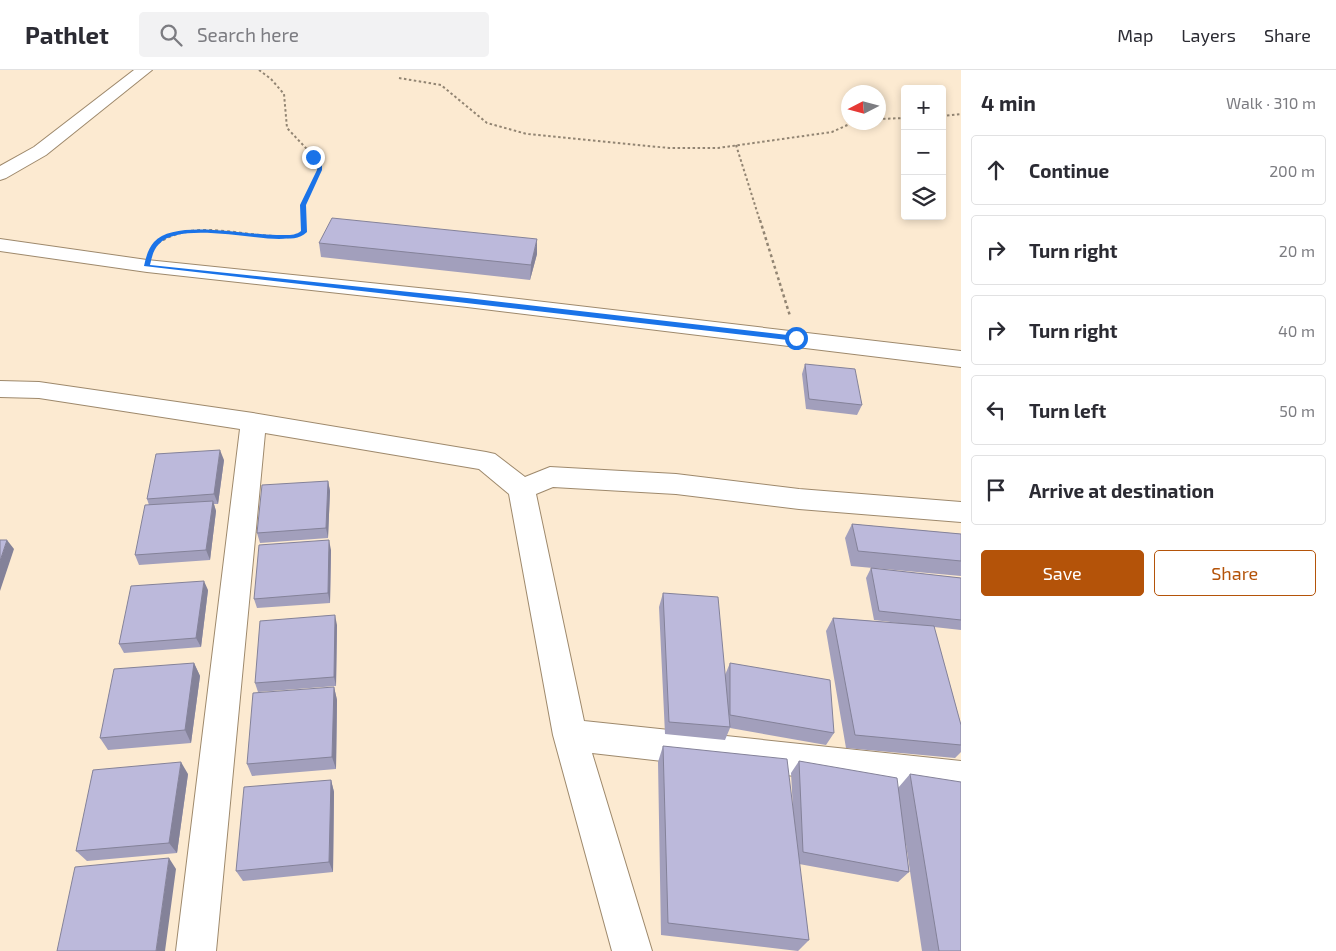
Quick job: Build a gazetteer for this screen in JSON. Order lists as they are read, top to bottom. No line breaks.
{"north":"left","page":{"header":"Pathlet","search":"Search here","nav":["Map","Layers","Share"],"heading":["4 min","Walk · 310 m"],"map_buttons":["+","−"],"list":[["Continue","200 m"],["Turn right","20 m"],["Turn right","40 m"],["Turn left","50 m"],"Arrive at destination"],"buttons":["Save","Share"]}}
